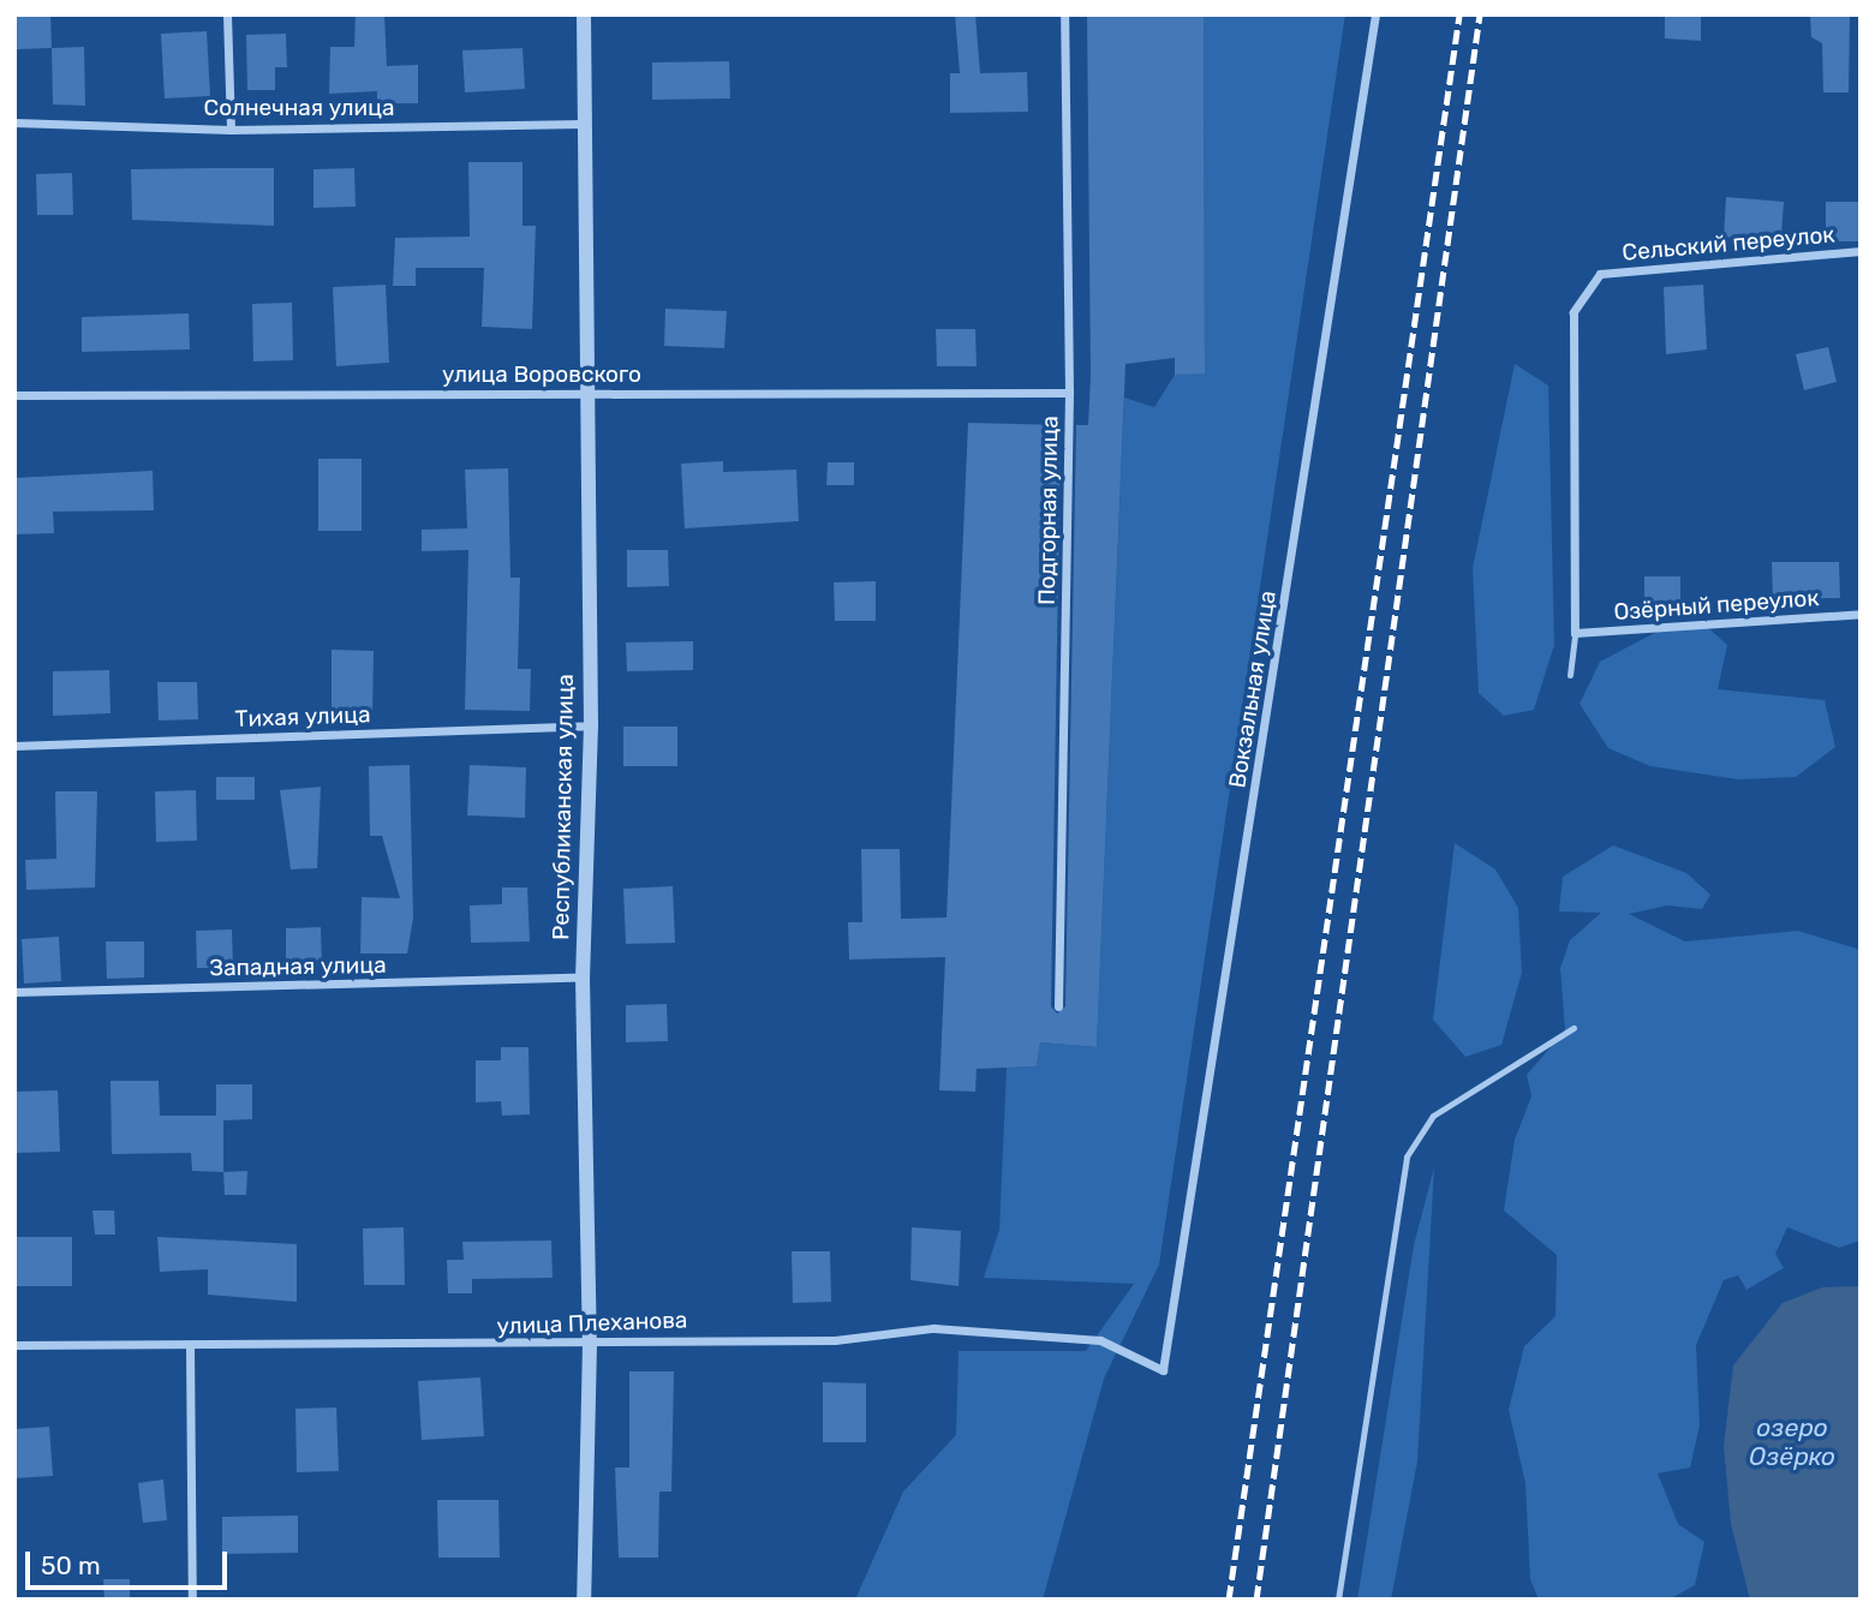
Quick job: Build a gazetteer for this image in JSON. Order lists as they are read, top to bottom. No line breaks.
{"streets":{"street":["Солнечная улица","Сельский переулок","улица Воровского","Подгорная улица","Озёрный переулок","Вокзальная улица","Тихая улица","Республиканская улица","Западная улица","улица Плеханова"]},"crossings":[["Солнечная улица","Республиканская улица"],["Сельский переулок","Озёрный переулок"],["улица Воровского","Подгорная улица"],["улица Воровского","Республиканская улица"],["Вокзальная улица","улица Плеханова"],["Тихая улица","Республиканская улица"],["Республиканская улица","Западная улица"],["Республиканская улица","улица Плеханова"]],"water":["озеро Озёрко"],"scale_bar":"50 m"}
